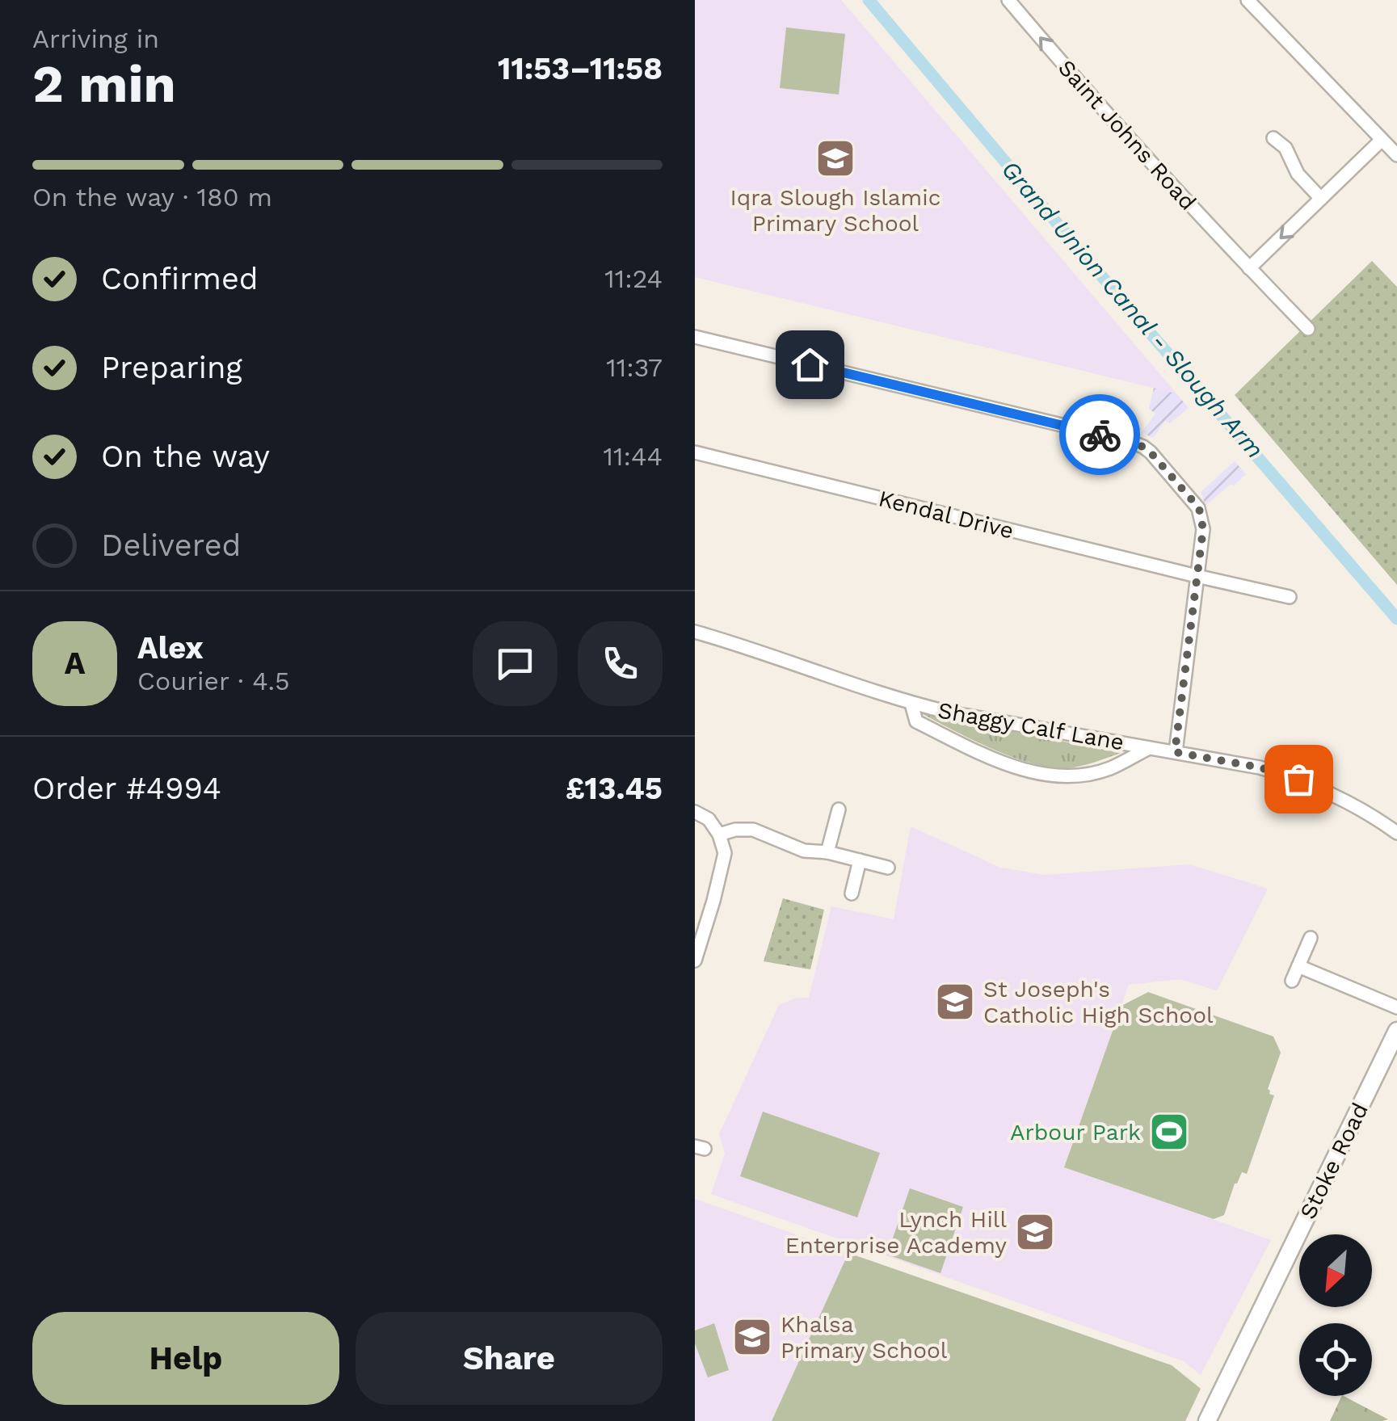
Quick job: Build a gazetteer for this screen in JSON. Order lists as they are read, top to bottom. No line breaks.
{"streets":{"main road":["Stoke Road"],"street":["Saint Johns Road","Kendal Drive","Shaggy Calf Lane"]},"one_way":["Saint Johns Road"],"water":["Grand Union Canal - Slough Arm"],"places":{"school or university":["Iqra Slough Islamic Primary School","St Joseph's Catholic High School","Lynch Hill Enterprise Academy","Khalsa Primary School"],"sports":["Arbour Park"]},"north":"bottom left","page":{"heading":["2 min","Arriving in","11:53–11:58"],"panel":["Alex","Courier · 4.5","Order #4994","£13.45"],"bar":"On the way · 180 m","list":[["Confirmed","11:24"],["Preparing","11:37"],["On the way","11:44"],"Delivered"],"round":"A","buttons":["Help","Share"]}}
